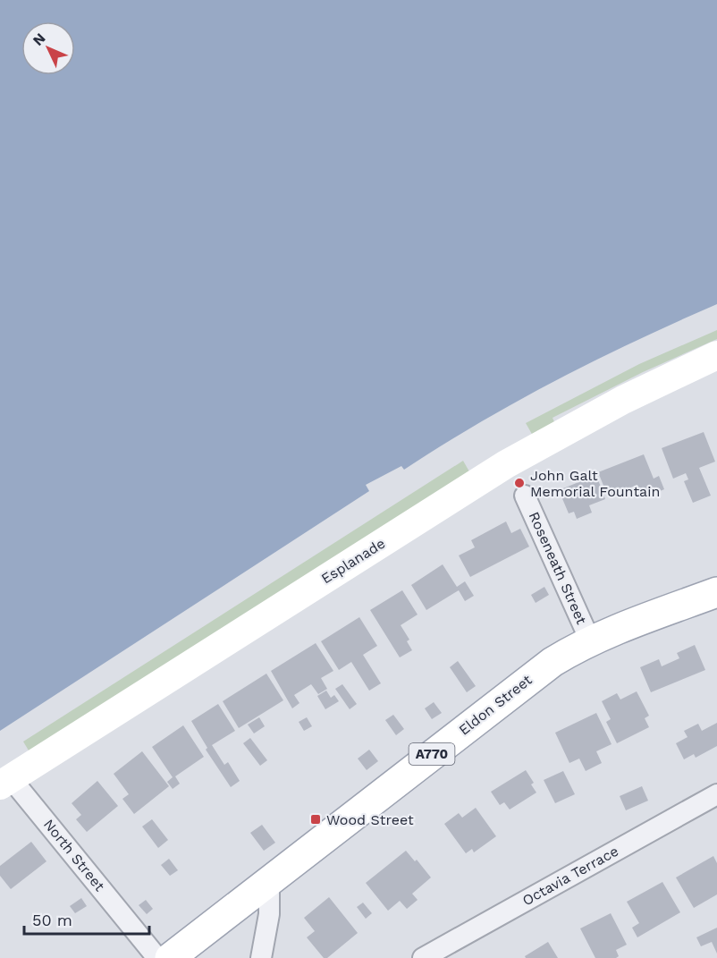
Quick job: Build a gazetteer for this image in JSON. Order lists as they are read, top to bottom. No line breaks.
{"streets":{"main road":["Eldon Street","A770"],"street":["Esplanade","Roseneath Street","North Street","Octavia Terrace"]},"crossings":[["Esplanade","North Street"],["Roseneath Street","Eldon Street"]],"places":{"other":["John Galt Memorial Fountain"],"transit":["Wood Street"]},"scale_bar":"50 m","north":"top left"}
